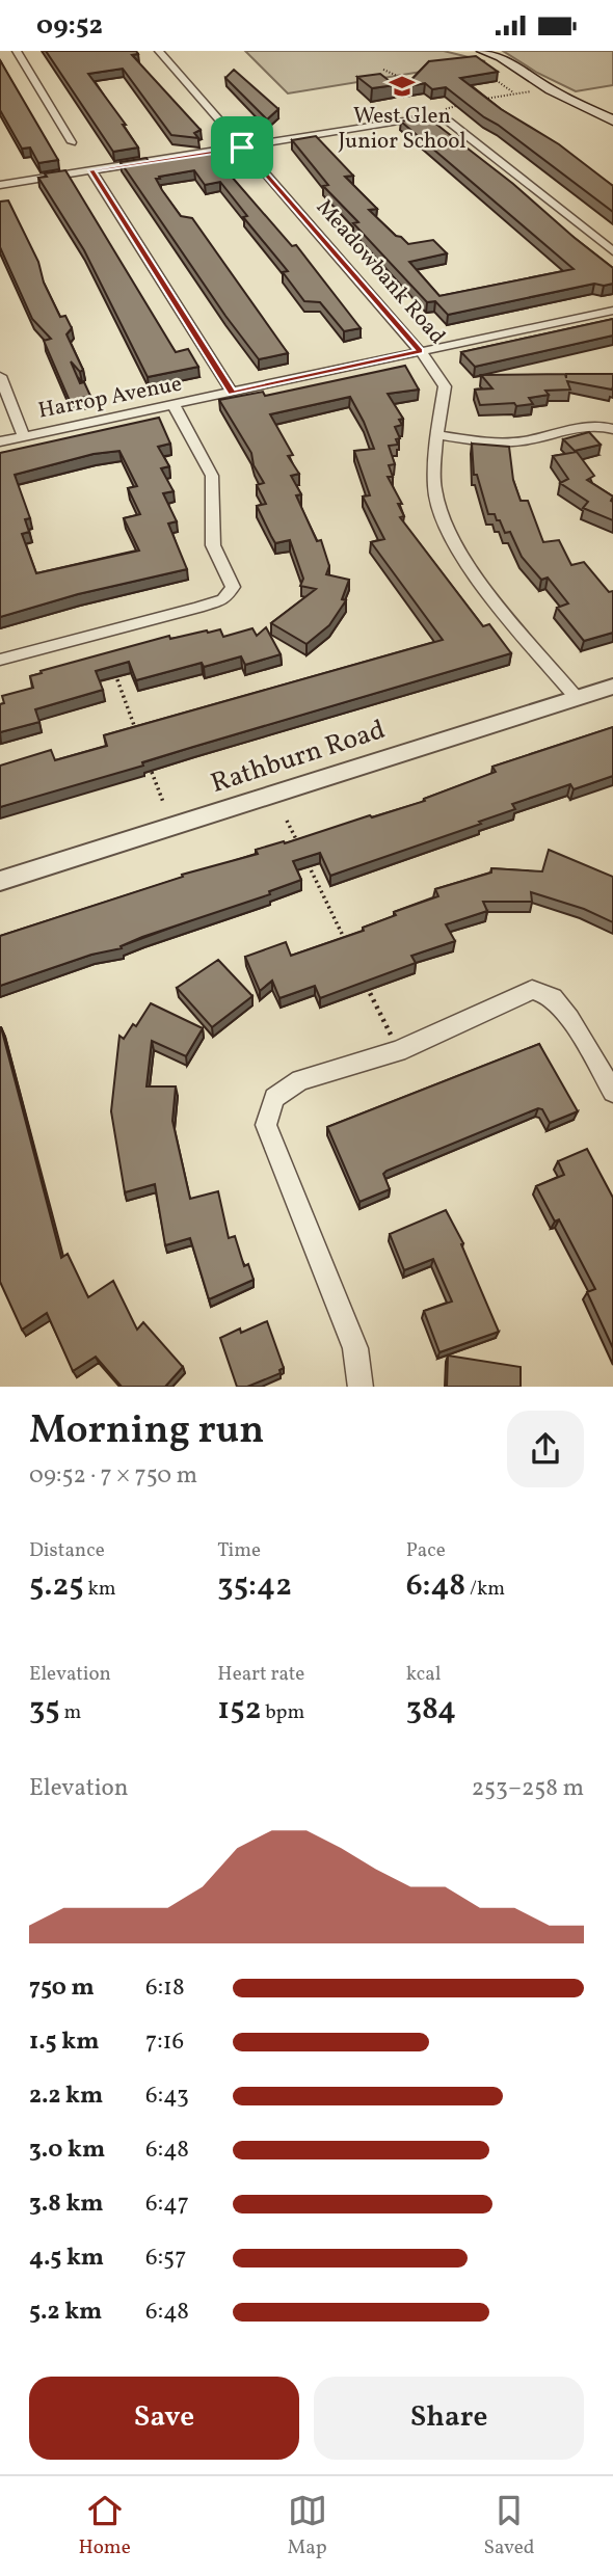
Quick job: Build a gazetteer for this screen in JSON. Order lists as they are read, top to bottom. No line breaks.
{"streets":{"street":["Meadowbank Road","Harrop Avenue","Rathburn Road"]},"crossings":[["Meadowbank Road","Harrop Avenue"],["Meadowbank Road","Rathburn Road"]],"places":{"school or university":["West Glen Junior School"]},"page":{"status":"09:52","heading":["Morning run","09:52 · 7 × 750 m"],"stats":[["Distance","5.25 km"],["Time","35:42"],["Pace","6:48 /km"],["Elevation","35 m"],["Heart rate","152 bpm"],["kcal","384"]],"chart":["Elevation","253–258 m"],"list":[{"name":"750 m","note":"6:18"},{"name":"1.5 km","note":"7:16"},{"name":"2.2 km","note":"6:43"},{"name":"3.0 km","note":"6:48"},{"name":"3.8 km","note":"6:47"},{"name":"4.5 km","note":"6:57"},{"name":"5.2 km","note":"6:48"}],"buttons":["Save","Share"],"tabs":["Home","Map","Saved"]}}
